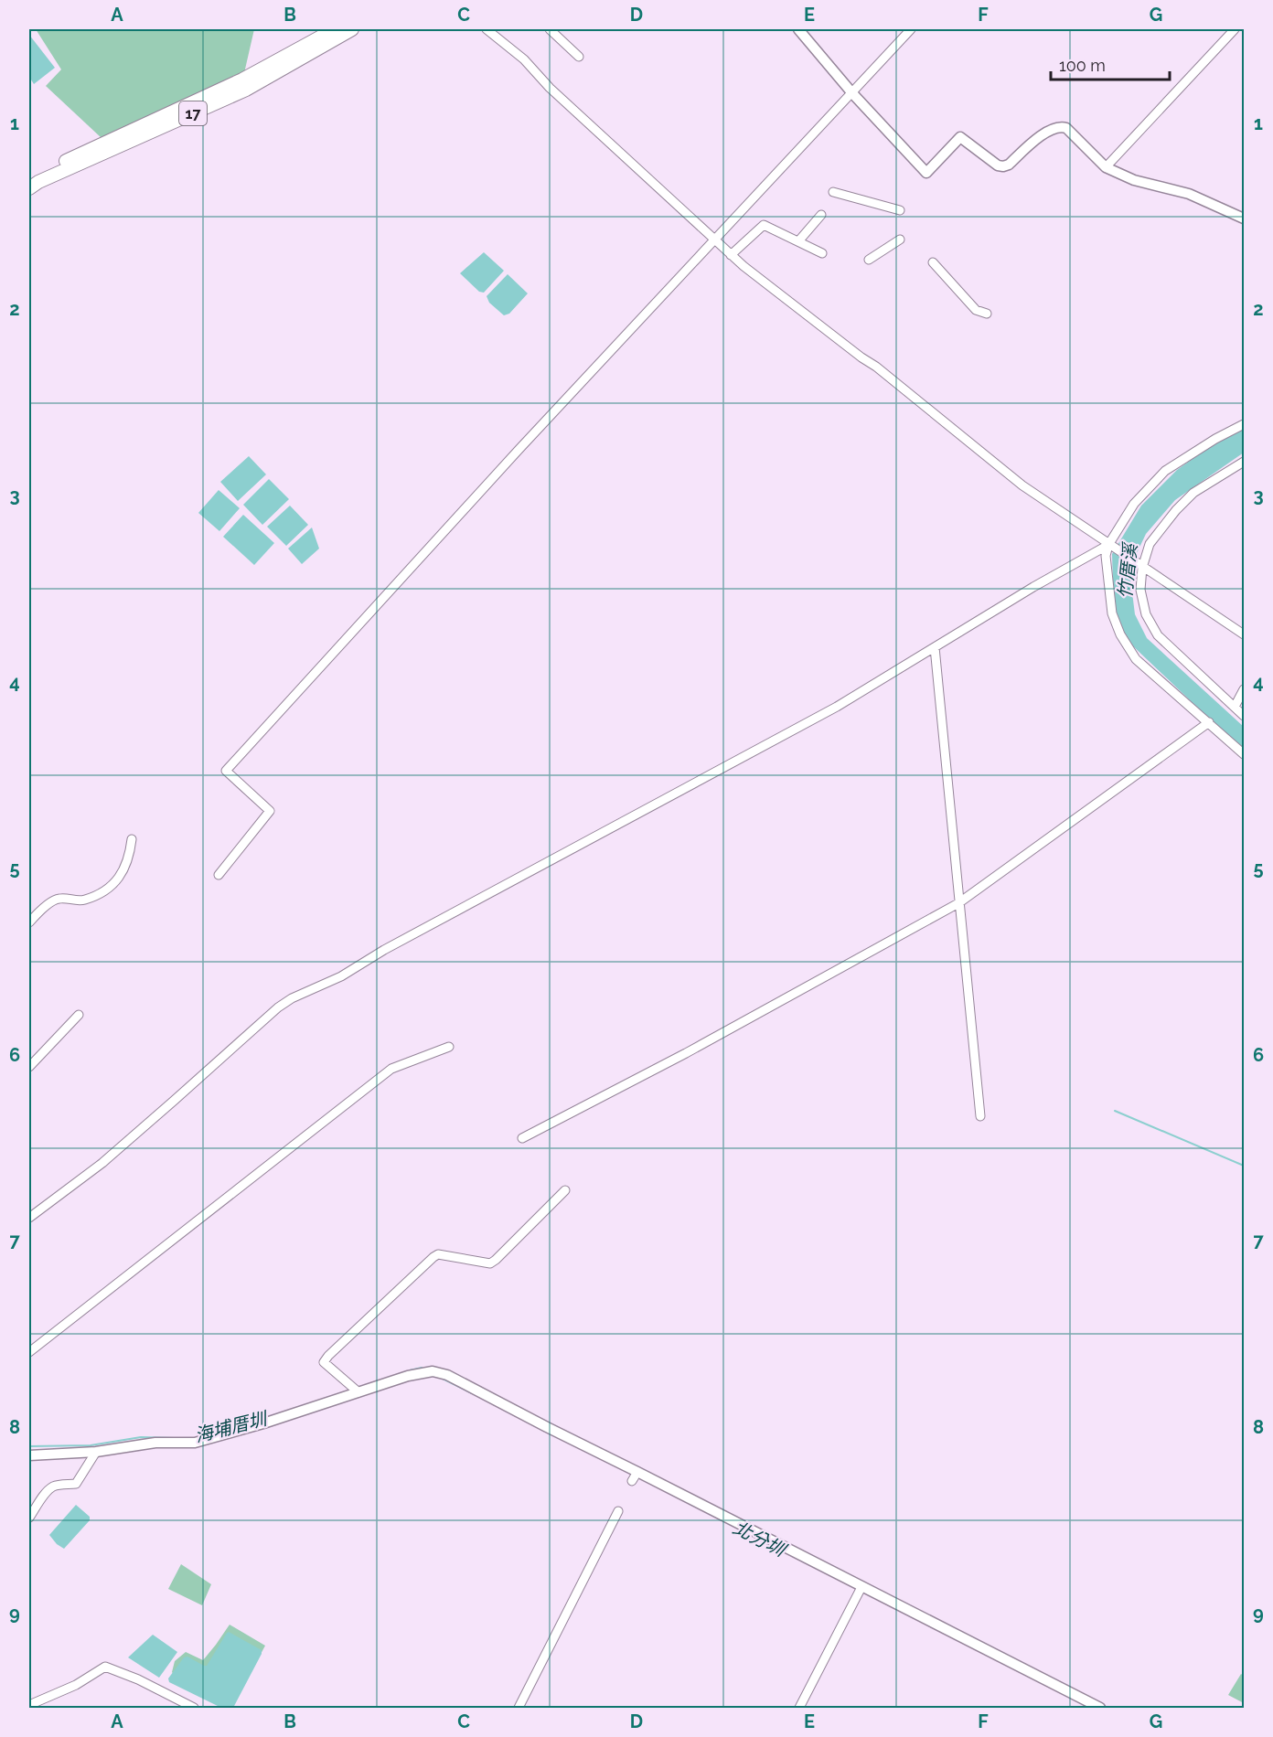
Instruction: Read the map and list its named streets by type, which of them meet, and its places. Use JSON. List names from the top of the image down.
{
  "streets": {
    "main road": ["17"]
  },
  "water": ["竹厝溪", "海埔厝圳", "北分圳"],
  "scale_bar": "100 m",
  "grid": {
    "columns": [
      "A",
      "B",
      "C",
      "D",
      "E",
      "F",
      "G"
    ],
    "rows": [
      "1",
      "2",
      "3",
      "4",
      "5",
      "6",
      "7",
      "8",
      "9"
    ]
  }
}
